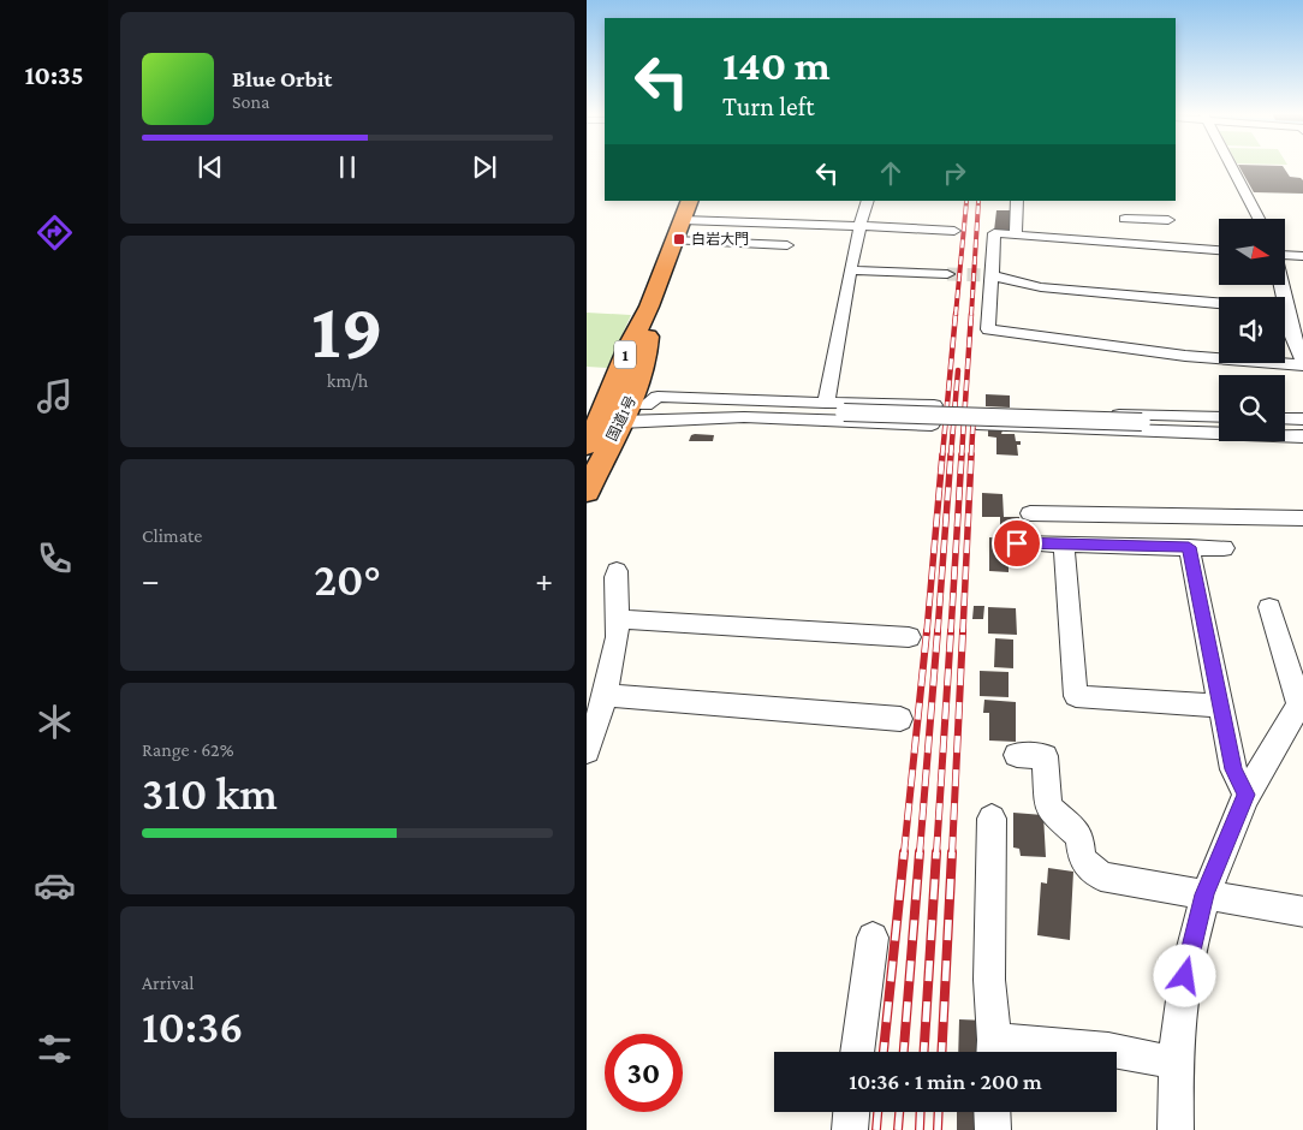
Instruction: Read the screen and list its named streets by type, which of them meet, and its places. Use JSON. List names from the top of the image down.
{
  "streets": {
    "highway": ["1", "国道1号"]
  },
  "places": {
    "transit": ["白岩大門"]
  },
  "north": "right",
  "page": {
    "tabs": "10:35",
    "turn": ["140 m", "Turn left"],
    "song": ["Blue Orbit", "Sona"],
    "tile": [
      ["19", "km/h"],
      "Climate",
      ["Range · 62%", "310 km"],
      ["Arrival", "10:36"]
    ],
    "heat": ["−", "20°", "+"],
    "limit": "30",
    "trip": "10:36 · 1 min · 200 m"
  }
}
